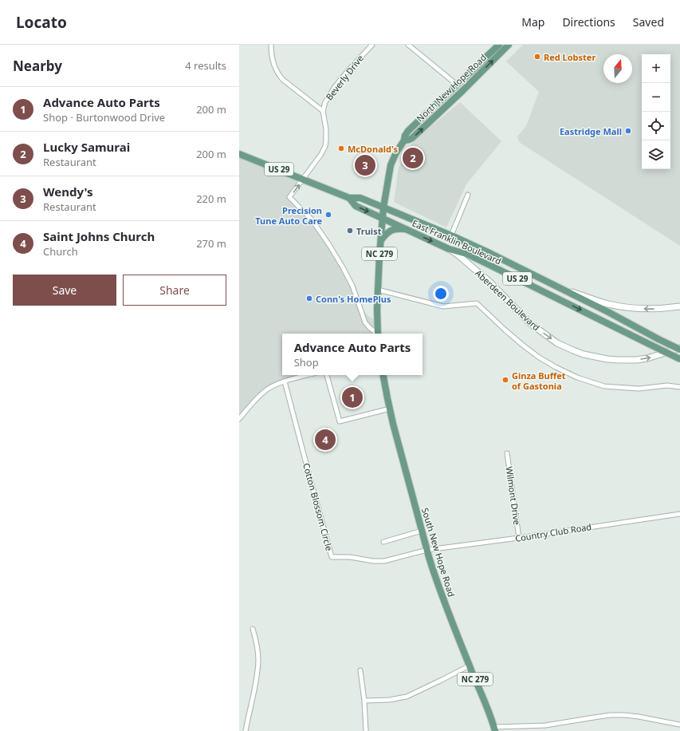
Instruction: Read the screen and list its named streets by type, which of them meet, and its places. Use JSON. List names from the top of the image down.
{
  "streets": {
    "main road": [
      "North New Hope Road",
      "US 29",
      "East Franklin Boulevard",
      "NC 279",
      "Aberdeen Boulevard",
      "South New Hope Road"
    ],
    "street": [
      "Beverly Drive",
      "Wilmont Drive",
      "Cotton Blossom Circle",
      "Country Club Road"
    ]
  },
  "crossings": [
    ["Beverly Drive", "East Franklin Boulevard"],
    ["North New Hope Road", "East Franklin Boulevard"],
    ["North New Hope Road", "NC 279"],
    ["East Franklin Boulevard", "NC 279"],
    ["East Franklin Boulevard", "Aberdeen Boulevard"],
    ["Wilmont Drive", "Country Club Road"],
    ["Cotton Blossom Circle", "Country Club Road"],
    ["Cotton Blossom Circle", "South New Hope Road"],
    ["Country Club Road", "South New Hope Road"]
  ],
  "one_way": ["Beverly Drive", "Aberdeen Boulevard"],
  "places": [
    "Red Lobster",
    "Eastridge Mall",
    "McDonald's",
    "Precision Tune Auto Care",
    "Truist",
    "Conn's HomePlus",
    "Ginza Buffet of Gastonia"
  ],
  "north": "top",
  "page": {
    "header": "Locato",
    "nav": ["Map", "Directions", "Saved"],
    "heading": ["Nearby", "4 results"],
    "map_buttons": ["+", "−"],
    "list": [
      {
        "mark": "1",
        "name": "Advance Auto Parts",
        "note": "Shop · Burtonwood Drive",
        "value": "200 m"
      },
      {
        "mark": "2",
        "name": "Lucky Samurai",
        "note": "Restaurant",
        "value": "200 m"
      },
      {
        "mark": "3",
        "name": "Wendy's",
        "note": "Restaurant",
        "value": "220 m"
      },
      {
        "mark": "4",
        "name": "Saint Johns Church",
        "note": "Church",
        "value": "270 m"
      }
    ],
    "pins": [
      "2",
      "3",
      "1",
      "4"
    ],
    "buttons": ["Save", "Share"],
    "popup": ["Advance Auto Parts", "Shop"]
  }
}
